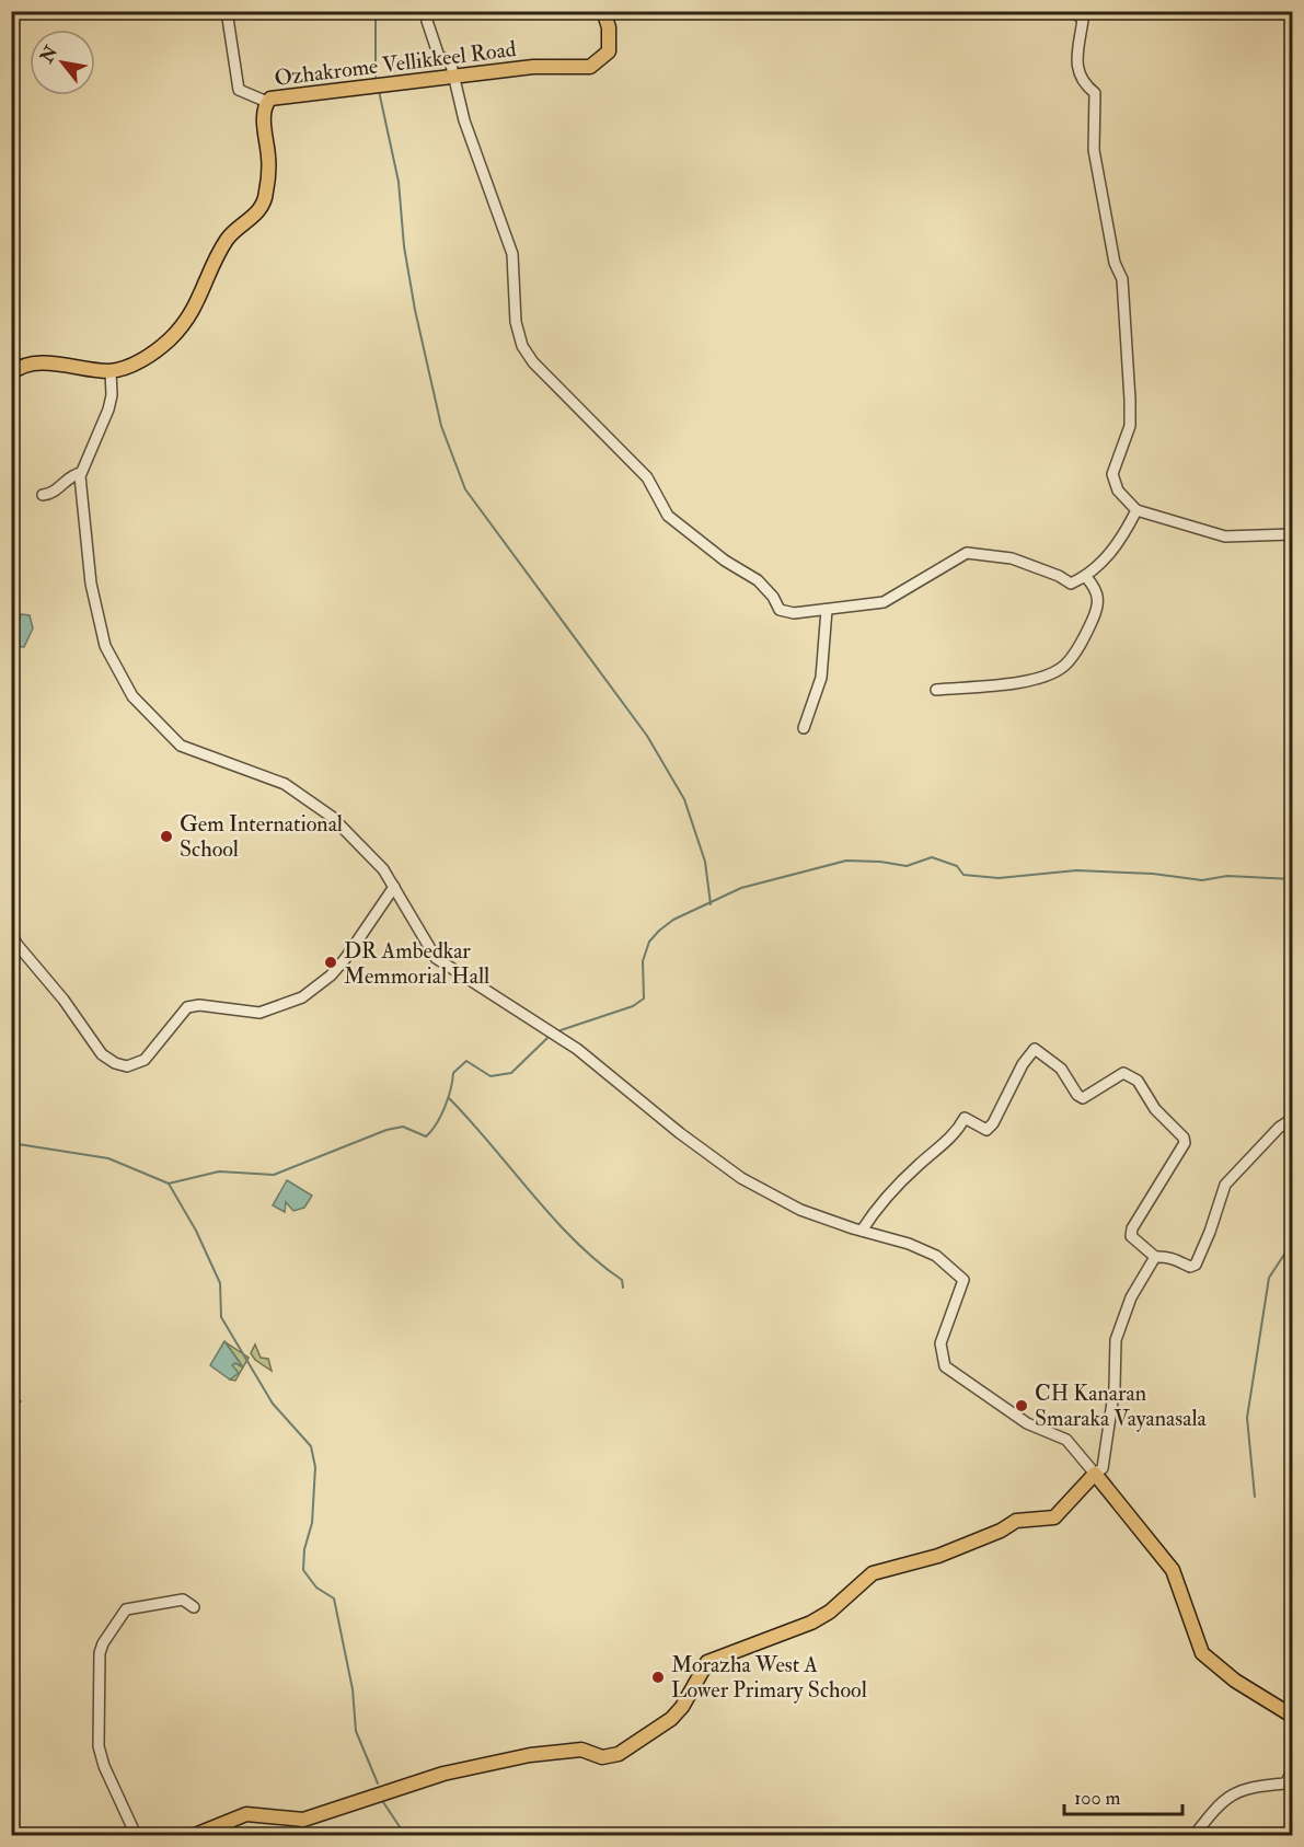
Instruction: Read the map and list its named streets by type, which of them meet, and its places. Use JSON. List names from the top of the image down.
{
  "streets": {
    "main road": ["Ozhakrome Vellikkeel Road"]
  },
  "places": [
    "Gem International School",
    "DR Ambedkar Memmorial Hall",
    "CH Kanaran Smaraka Vayanasala",
    "Morazha West A Lower Primary School"
  ],
  "scale_bar": "100 m",
  "north": "top left"
}
